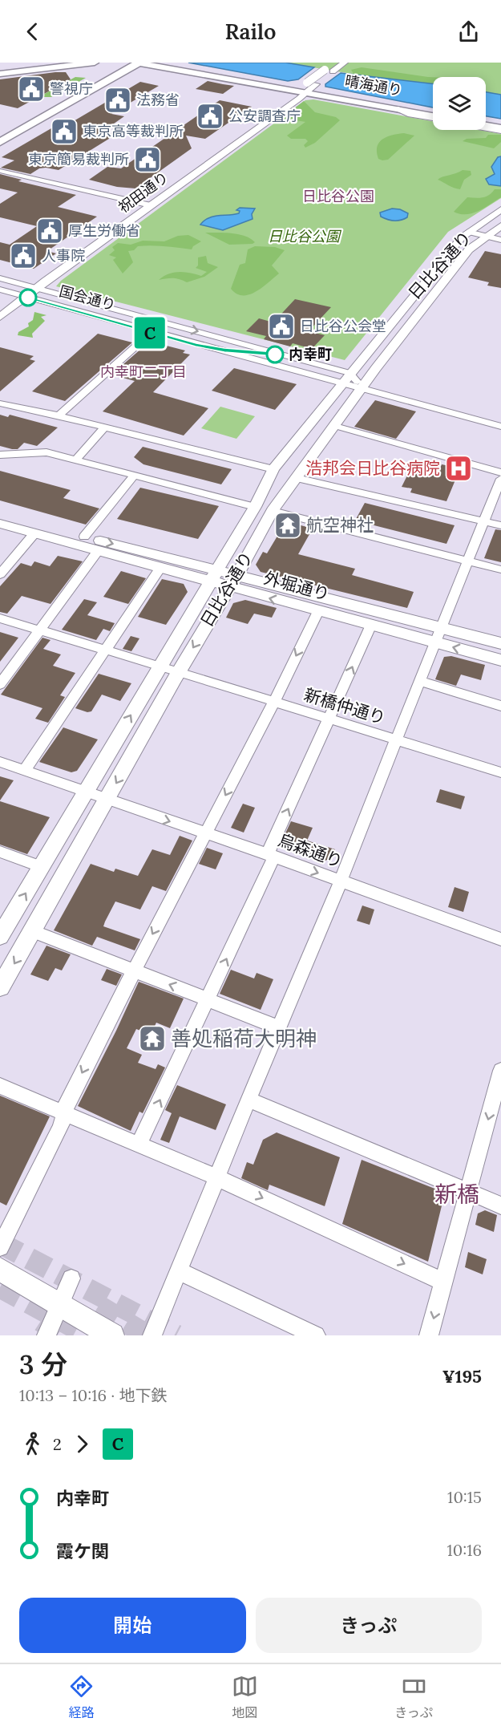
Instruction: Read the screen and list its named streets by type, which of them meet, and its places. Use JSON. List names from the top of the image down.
{
  "streets": {
    "highway": ["晴海通り"],
    "main road": ["祝田通り", "日比谷通り", "外堀通り"],
    "street": ["国会通り", "新橋仲通り", "烏森通り"]
  },
  "crossings": [
    ["晴海通り", "祝田通り"],
    ["祝田通り", "国会通り"],
    ["日比谷通り", "国会通り"],
    ["日比谷通り", "外堀通り"],
    ["日比谷通り", "新橋仲通り"],
    ["日比谷通り", "烏森通り"]
  ],
  "districts": ["日比谷公園", "内幸町二丁目", "新橋"],
  "parks": ["日比谷公園"],
  "places": {
    "public building": [
      "警視庁",
      "法務省",
      "公安調査庁",
      "東京高等裁判所",
      "東京簡易裁判所",
      "厚生労働省",
      "人事院",
      "日比谷公会堂"
    ],
    "other": ["内幸町"],
    "hospital": ["浩邦会日比谷病院"],
    "temple": ["航空神社", "善処稲荷大明神"]
  },
  "lines": ["metro line C"],
  "page": {
    "header": "Railo",
    "on_map": "C",
    "heading": ["3 分", "10:13 – 10:16 · 地下鉄", "¥195"],
    "legs": ["2", "C"],
    "list": [
      {
        "name": "内幸町",
        "value": "10:15"
      },
      {
        "name": "霞ケ関",
        "value": "10:16"
      }
    ],
    "buttons": ["開始", "きっぷ"],
    "tabs": ["経路", "地図", "きっぷ"]
  }
}
